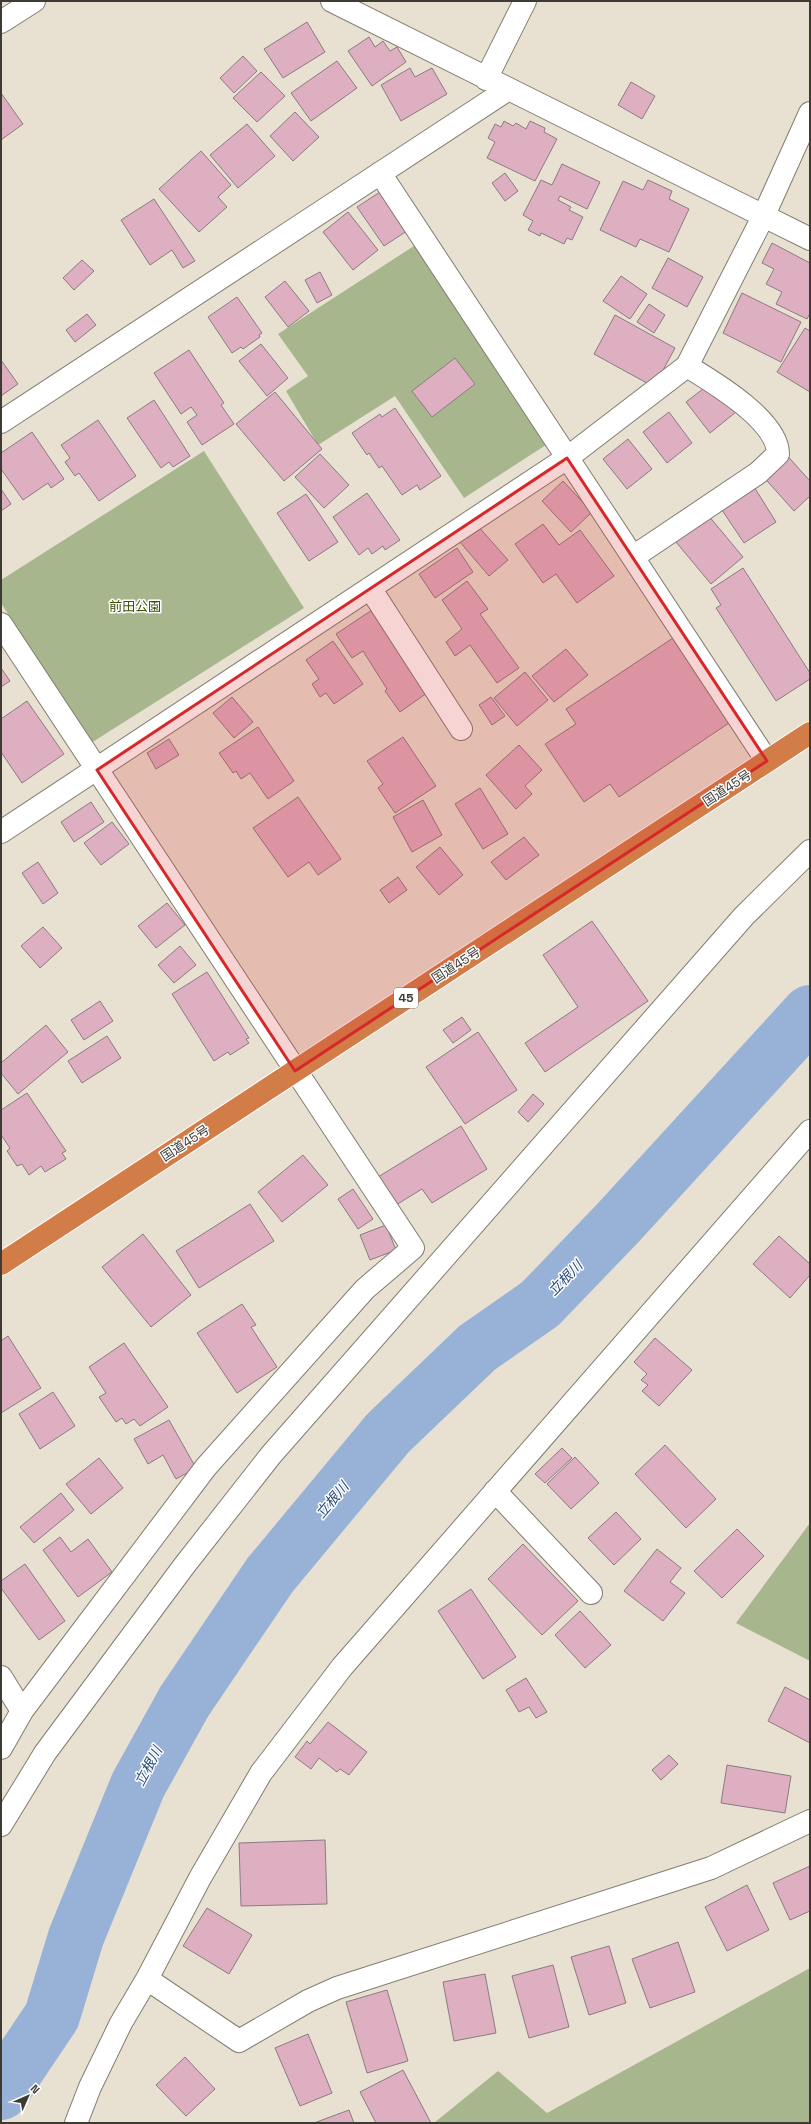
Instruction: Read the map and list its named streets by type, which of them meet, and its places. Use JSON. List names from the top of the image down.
{
  "streets": {
    "highway": ["国道45号", "45"]
  },
  "water": ["立根川"],
  "parks": ["前田公園"],
  "north": "top right"
}
